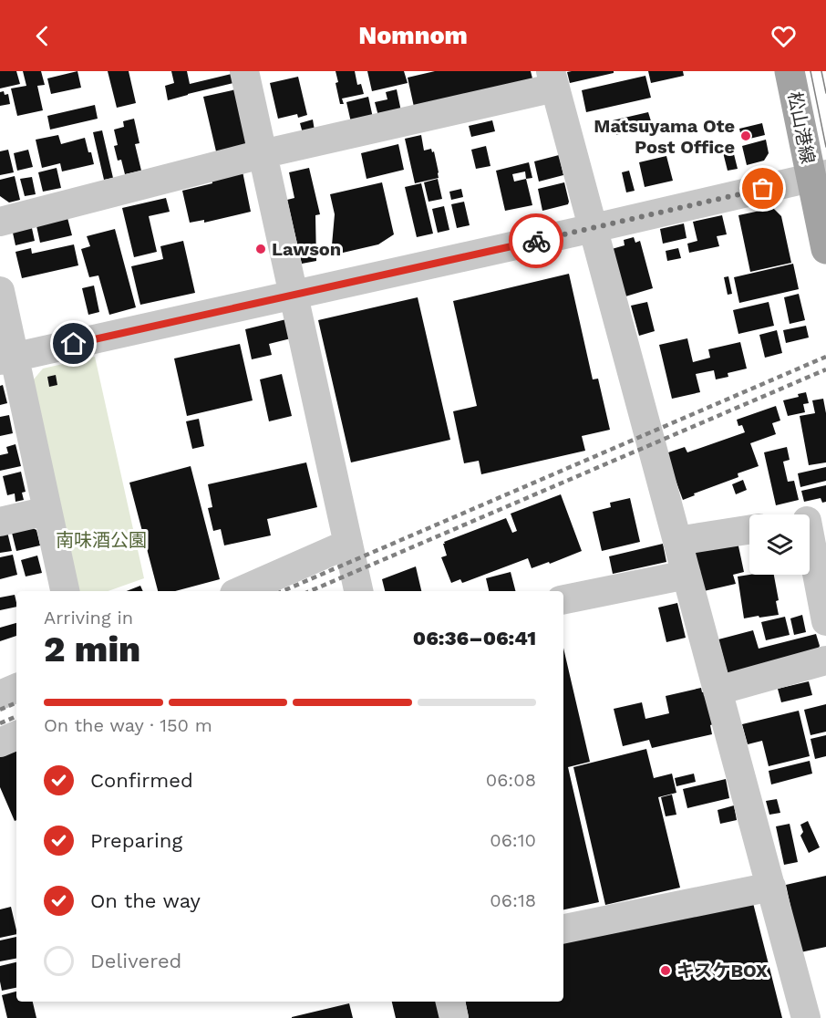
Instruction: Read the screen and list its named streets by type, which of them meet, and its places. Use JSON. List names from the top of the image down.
{
  "streets": {
    "main road": ["松山港線"]
  },
  "parks": ["南味酒公園"],
  "places": ["Matsuyama Ote Post Office", "Lawson", "キスケBOX"],
  "page": {
    "header": "Nomnom",
    "heading": ["2 min", "Arriving in", "06:36–06:41"],
    "bar": "On the way · 150 m",
    "list": [
      ["Confirmed", "06:08"],
      ["Preparing", "06:10"],
      ["On the way", "06:18"],
      "Delivered"
    ]
  }
}
